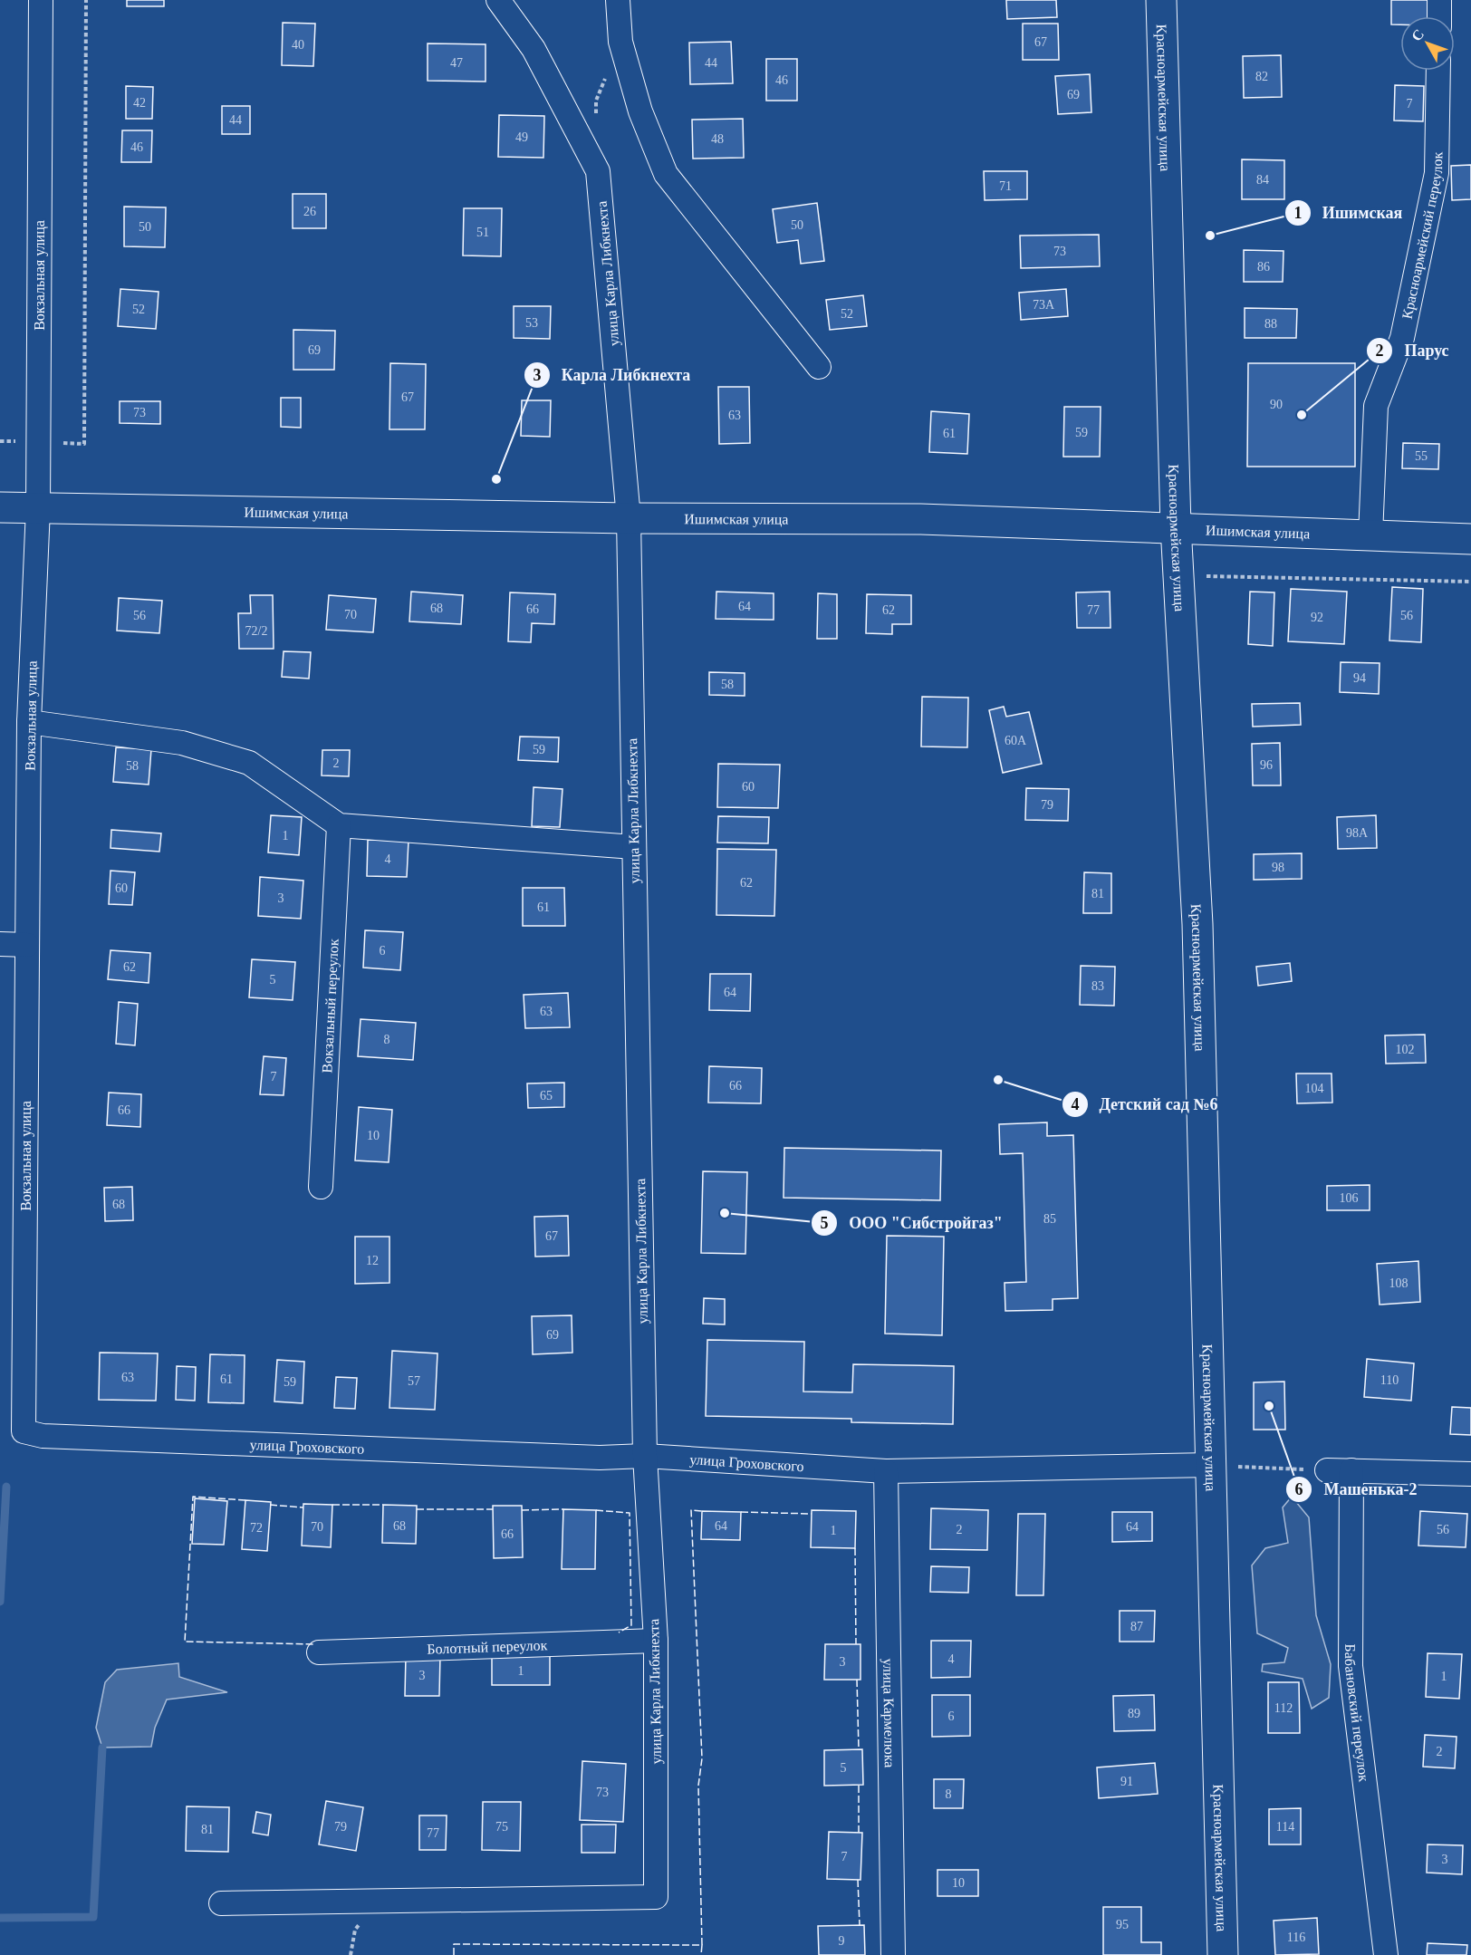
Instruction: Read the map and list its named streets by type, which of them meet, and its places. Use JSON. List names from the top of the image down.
{
  "streets": {
    "main road": ["Красноармейская улица", "Ишимская улица"],
    "street": [
      "Красноармейский переулок",
      "улица Карла Либкнехта",
      "Вокзальная улица",
      "Вокзальный переулок",
      "улица Гроховского",
      "Болотный переулок",
      "улица Кармелюка",
      "Бабановский переулок"
    ]
  },
  "crossings": [
    ["Красноармейская улица", "Ишимская улица"],
    ["Красноармейская улица", "улица Гроховского"],
    ["Красноармейский переулок", "Ишимская улица"],
    ["улица Карла Либкнехта", "Ишимская улица"],
    ["улица Карла Либкнехта", "улица Гроховского"],
    ["улица Карла Либкнехта", "Болотный переулок"],
    ["Вокзальная улица", "Ишимская улица"],
    ["Вокзальная улица", "улица Гроховского"],
    ["улица Гроховского", "улица Кармелюка"]
  ],
  "places": [
    "Ишимская",
    "Парус",
    "Карла Либкнехта",
    "Детский сад №6",
    "ООО \"Сибстройгаз\"",
    "Машенька-2"
  ],
  "house_numbers": [
    "67",
    "40",
    "47",
    "44",
    "82",
    "46",
    "69",
    "42",
    "7",
    "44",
    "49",
    "48",
    "46",
    "84",
    "71",
    "26",
    "50",
    "50",
    "51",
    "73",
    "86",
    "73А",
    "52",
    "52",
    "53",
    "88",
    "69",
    "67",
    "90",
    "73",
    "63",
    "59",
    "61",
    "55",
    "64",
    "68",
    "66",
    "62",
    "77",
    "70",
    "56",
    "56",
    "92",
    "72/2",
    "94",
    "58",
    "60А",
    "59",
    "2",
    "96",
    "58",
    "60",
    "79",
    "98А",
    "1",
    "4",
    "98",
    "62",
    "60",
    "81",
    "3",
    "61",
    "6",
    "62",
    "5",
    "83",
    "64",
    "63",
    "8",
    "102",
    "7",
    "66",
    "104",
    "65",
    "66",
    "10",
    "106",
    "68",
    "85",
    "67",
    "12",
    "108",
    "69",
    "63",
    "61",
    "110",
    "57",
    "59",
    "68",
    "64",
    "70",
    "64",
    "72",
    "2",
    "56",
    "1",
    "66",
    "87",
    "4",
    "3",
    "1",
    "3",
    "1",
    "112",
    "89",
    "6",
    "2",
    "5",
    "91",
    "73",
    "8",
    "79",
    "75",
    "114",
    "81",
    "77",
    "7",
    "3",
    "10",
    "95",
    "116",
    "9"
  ],
  "north": "top left"
}
